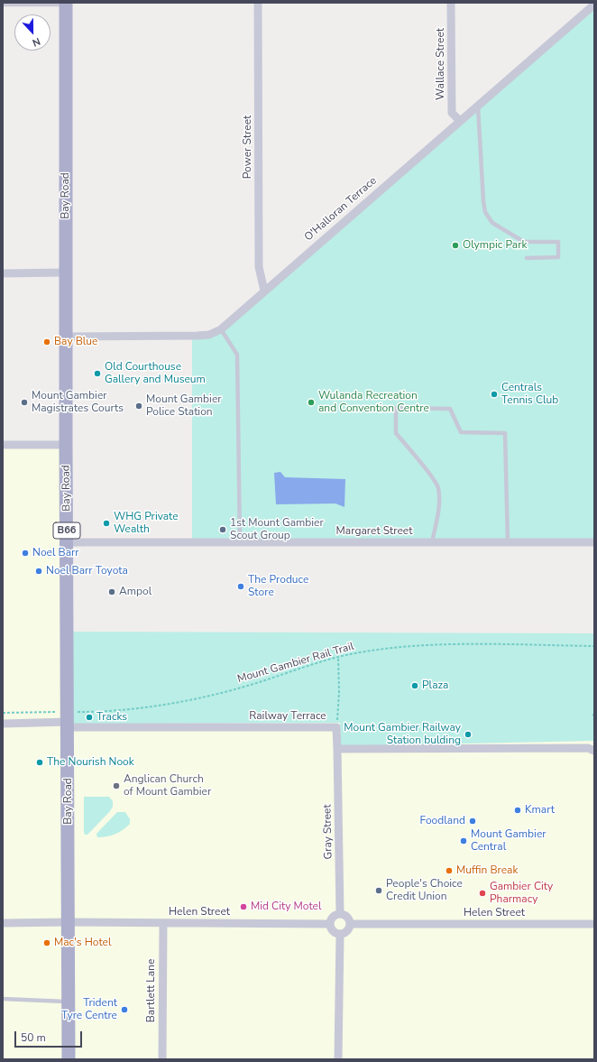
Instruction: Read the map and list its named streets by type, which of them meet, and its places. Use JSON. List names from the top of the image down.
{
  "streets": {
    "main road": ["Bay Road", "B66"],
    "street": [
      "Wallace Street",
      "Power Street",
      "O'Halloran Terrace",
      "Margaret Street",
      "Railway Terrace",
      "Gray Street",
      "Helen Street",
      "Bartlett Lane"
    ],
    "path": ["Mount Gambier Rail Trail"]
  },
  "crossings": [
    ["Wallace Street", "O'Halloran Terrace"],
    ["Power Street", "O'Halloran Terrace"],
    ["Bay Road", "O'Halloran Terrace"],
    ["Bay Road", "Margaret Street"],
    ["Bay Road", "Mount Gambier Rail Trail"],
    ["Bay Road", "Railway Terrace"],
    ["Bay Road", "Helen Street"],
    ["Mount Gambier Rail Trail", "Railway Terrace"],
    ["Railway Terrace", "Gray Street"],
    ["Gray Street", "Helen Street"],
    ["Helen Street", "Bartlett Lane"]
  ],
  "places": [
    "Olympic Park",
    "Bay Blue",
    "Old Courthouse Gallery and Museum",
    "Centrals Tennis Club",
    "Mount Gambier Magistrates Courts",
    "Wulanda Recreation and Convention Centre",
    "Mount Gambier Police Station",
    "WHG Private Wealth",
    "1st Mount Gambier Scout Group",
    "Noel Barr",
    "Noel Barr Toyota",
    "The Produce Store",
    "Ampol",
    "Plaza",
    "Tracks",
    "Mount Gambier Railway Station bulding",
    "The Nourish Nook",
    "Anglican Church of Mount Gambier",
    "Kmart",
    "Foodland",
    "Mount Gambier Central",
    "Muffin Break",
    "People's Choice Credit Union",
    "Gambier City Pharmacy",
    "Mid City Motel",
    "Mac's Hotel",
    "Trident Tyre Centre"
  ],
  "scale_bar": "50 m",
  "north": "bottom"
}
